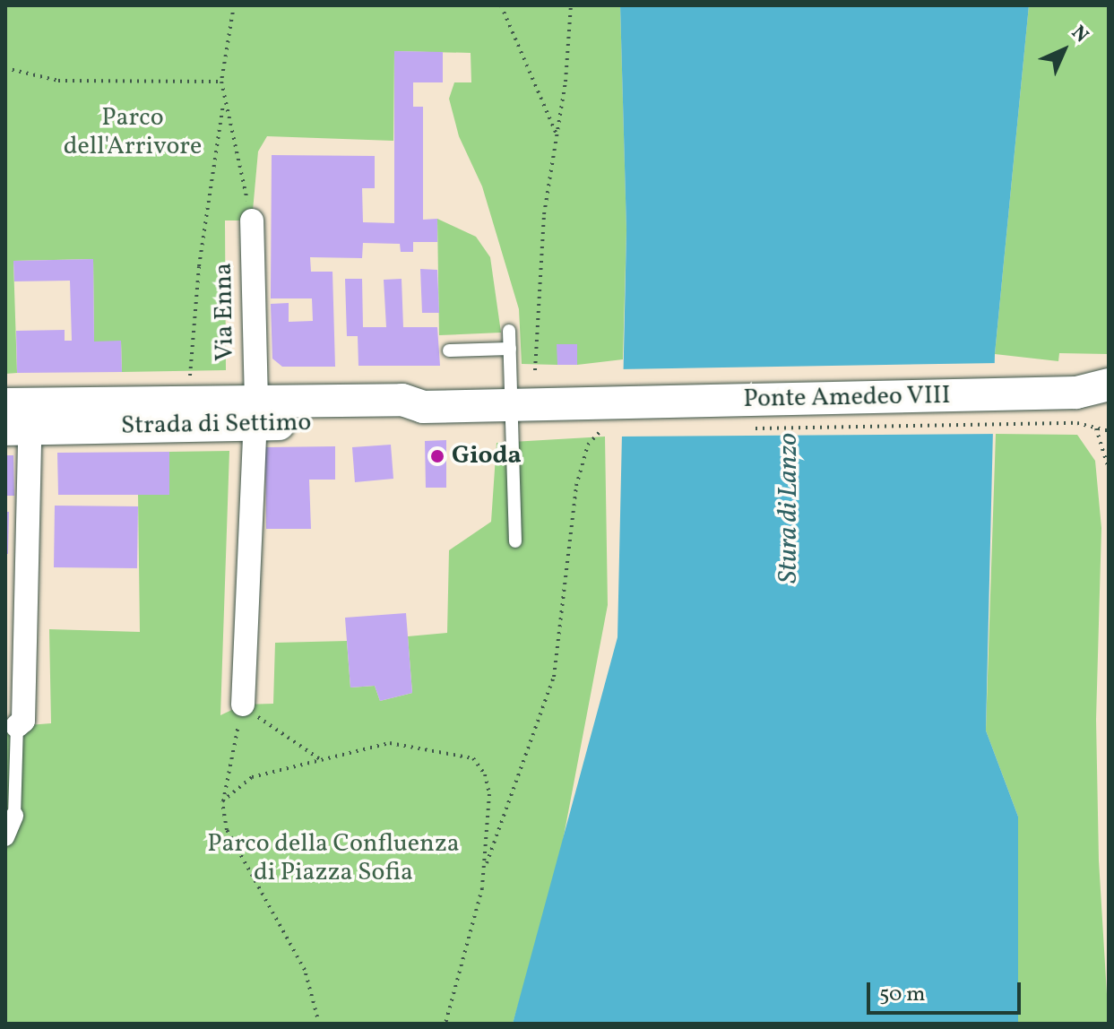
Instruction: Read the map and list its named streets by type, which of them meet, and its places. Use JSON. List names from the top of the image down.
{
  "streets": {
    "main road": ["Ponte Amedeo VIII", "Strada di Settimo"],
    "street": ["Via Enna"]
  },
  "crossings": [
    ["Via Enna", "Strada di Settimo"],
    ["Ponte Amedeo VIII", "Strada di Settimo"]
  ],
  "water": ["Stura di Lanzo"],
  "parks": ["Parco dell'Arrivore", "Parco della Confluenza di Piazza Sofia"],
  "places": ["Gioda"],
  "scale_bar": "50 m",
  "north": "top right"
}
